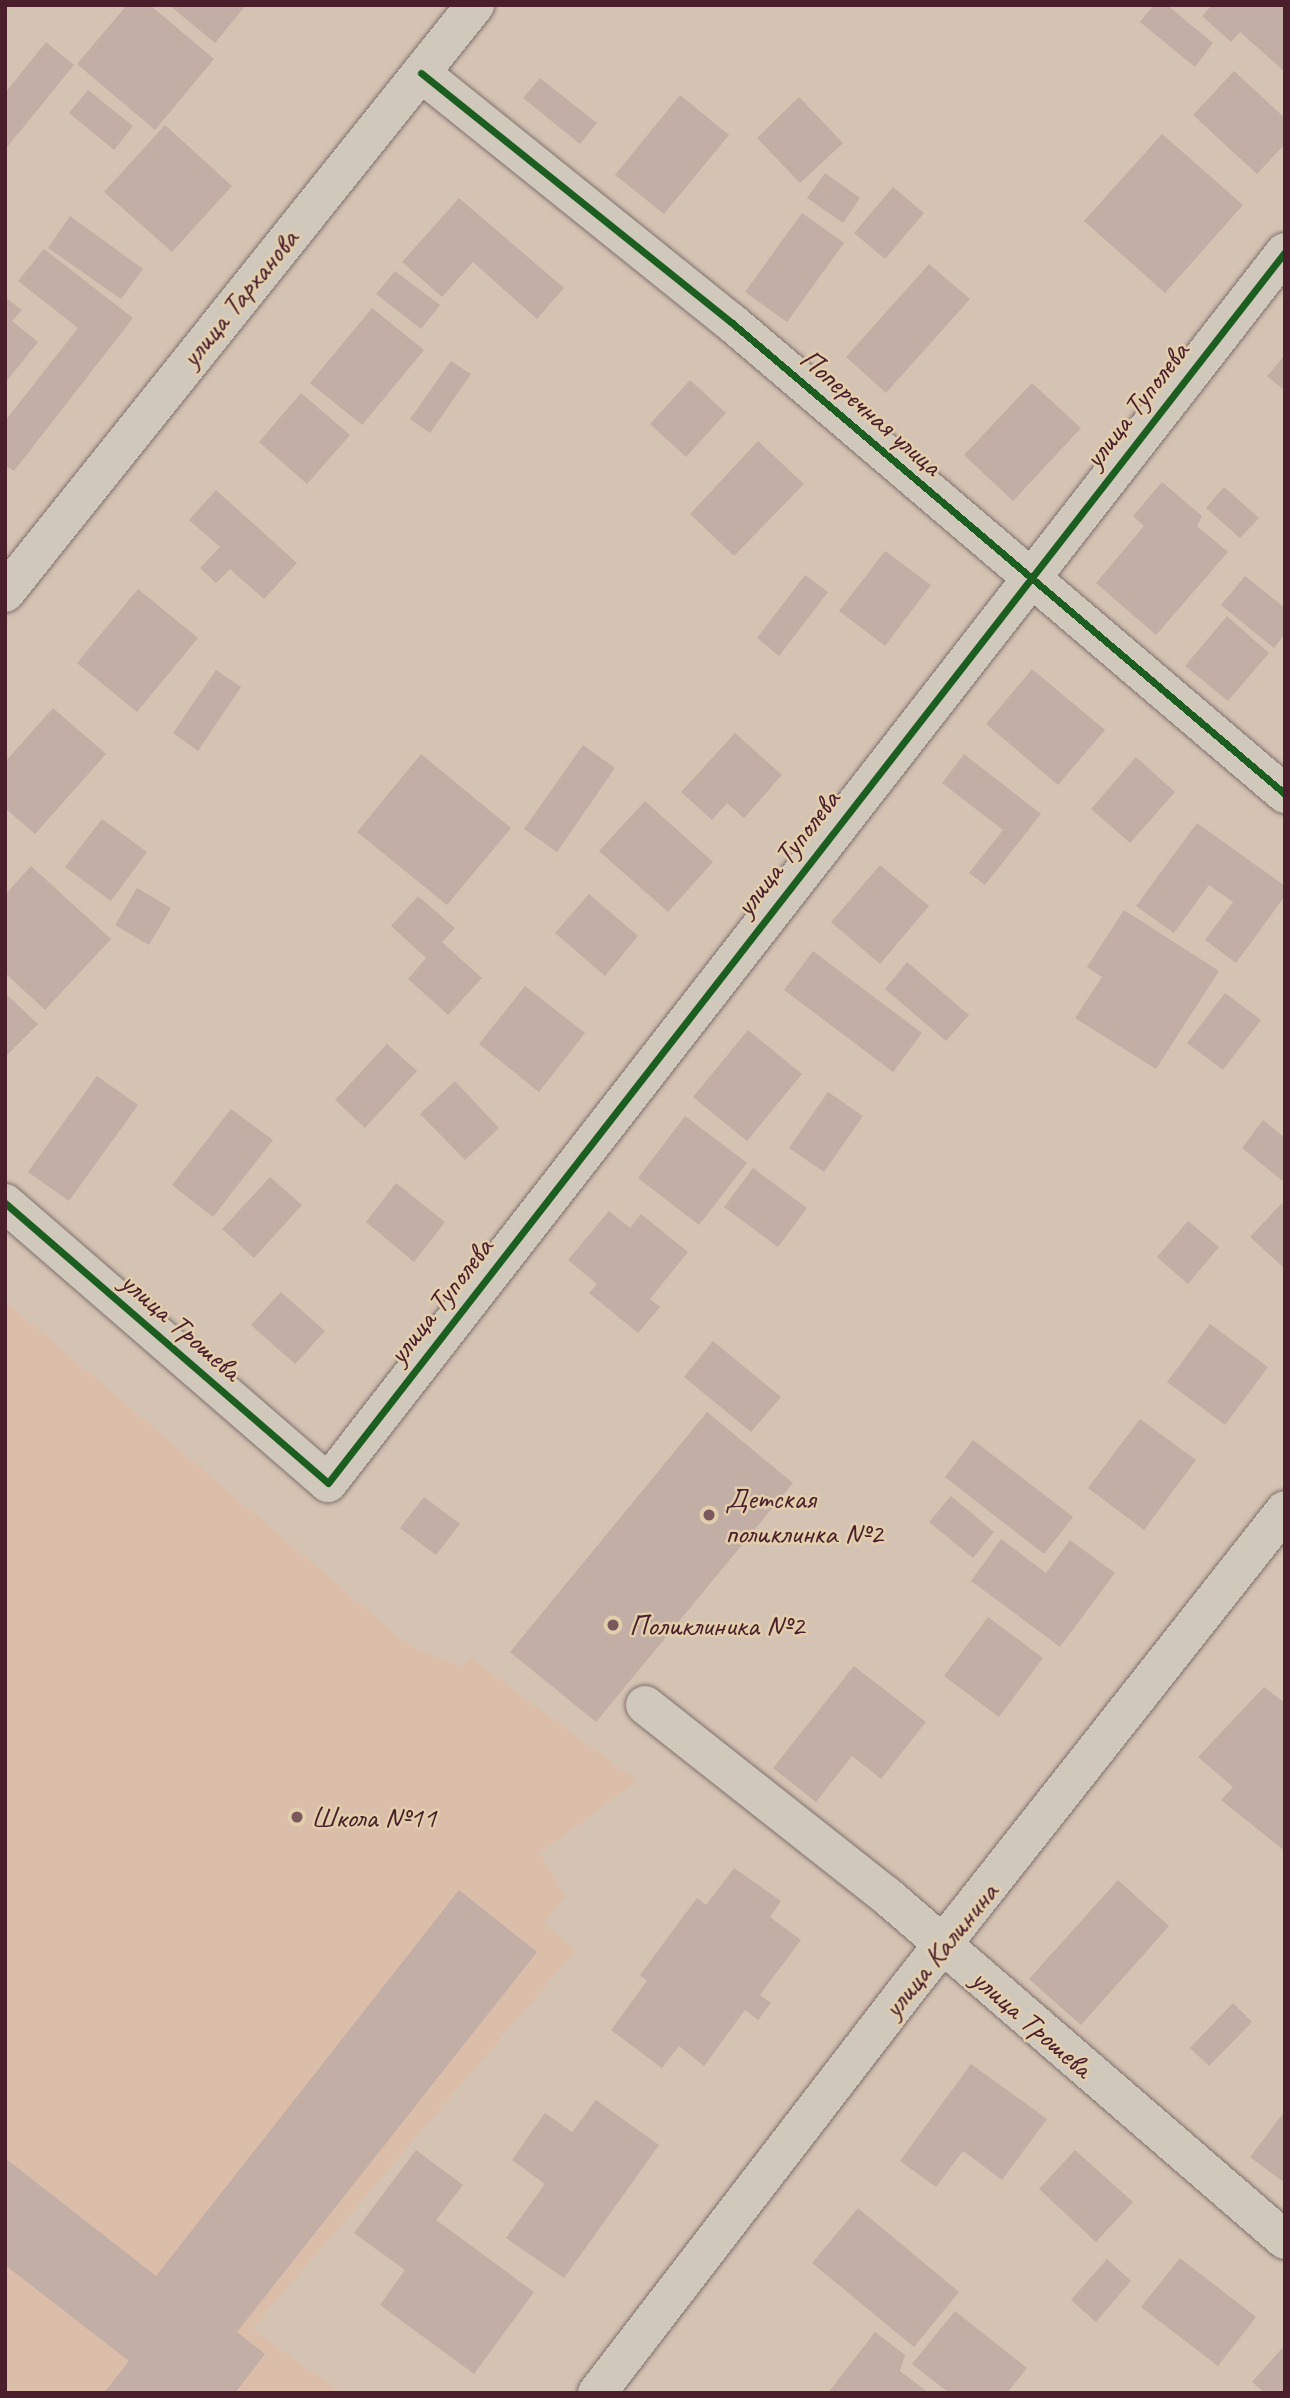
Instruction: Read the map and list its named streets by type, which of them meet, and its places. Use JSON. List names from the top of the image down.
{
  "streets": {
    "street": [
      "улица Тарханова",
      "улица Туполева",
      "Поперечная улица",
      "улица Трошева",
      "улица Калинина"
    ]
  },
  "crossings": [
    ["улица Тарханова", "Поперечная улица"],
    ["улица Туполева", "Поперечная улица"],
    ["улица Туполева", "улица Трошева"],
    ["улица Трошева", "улица Калинина"]
  ],
  "places": ["Детская поликлинка №2", "Поликлиника №2", "Школа №11"]
}
